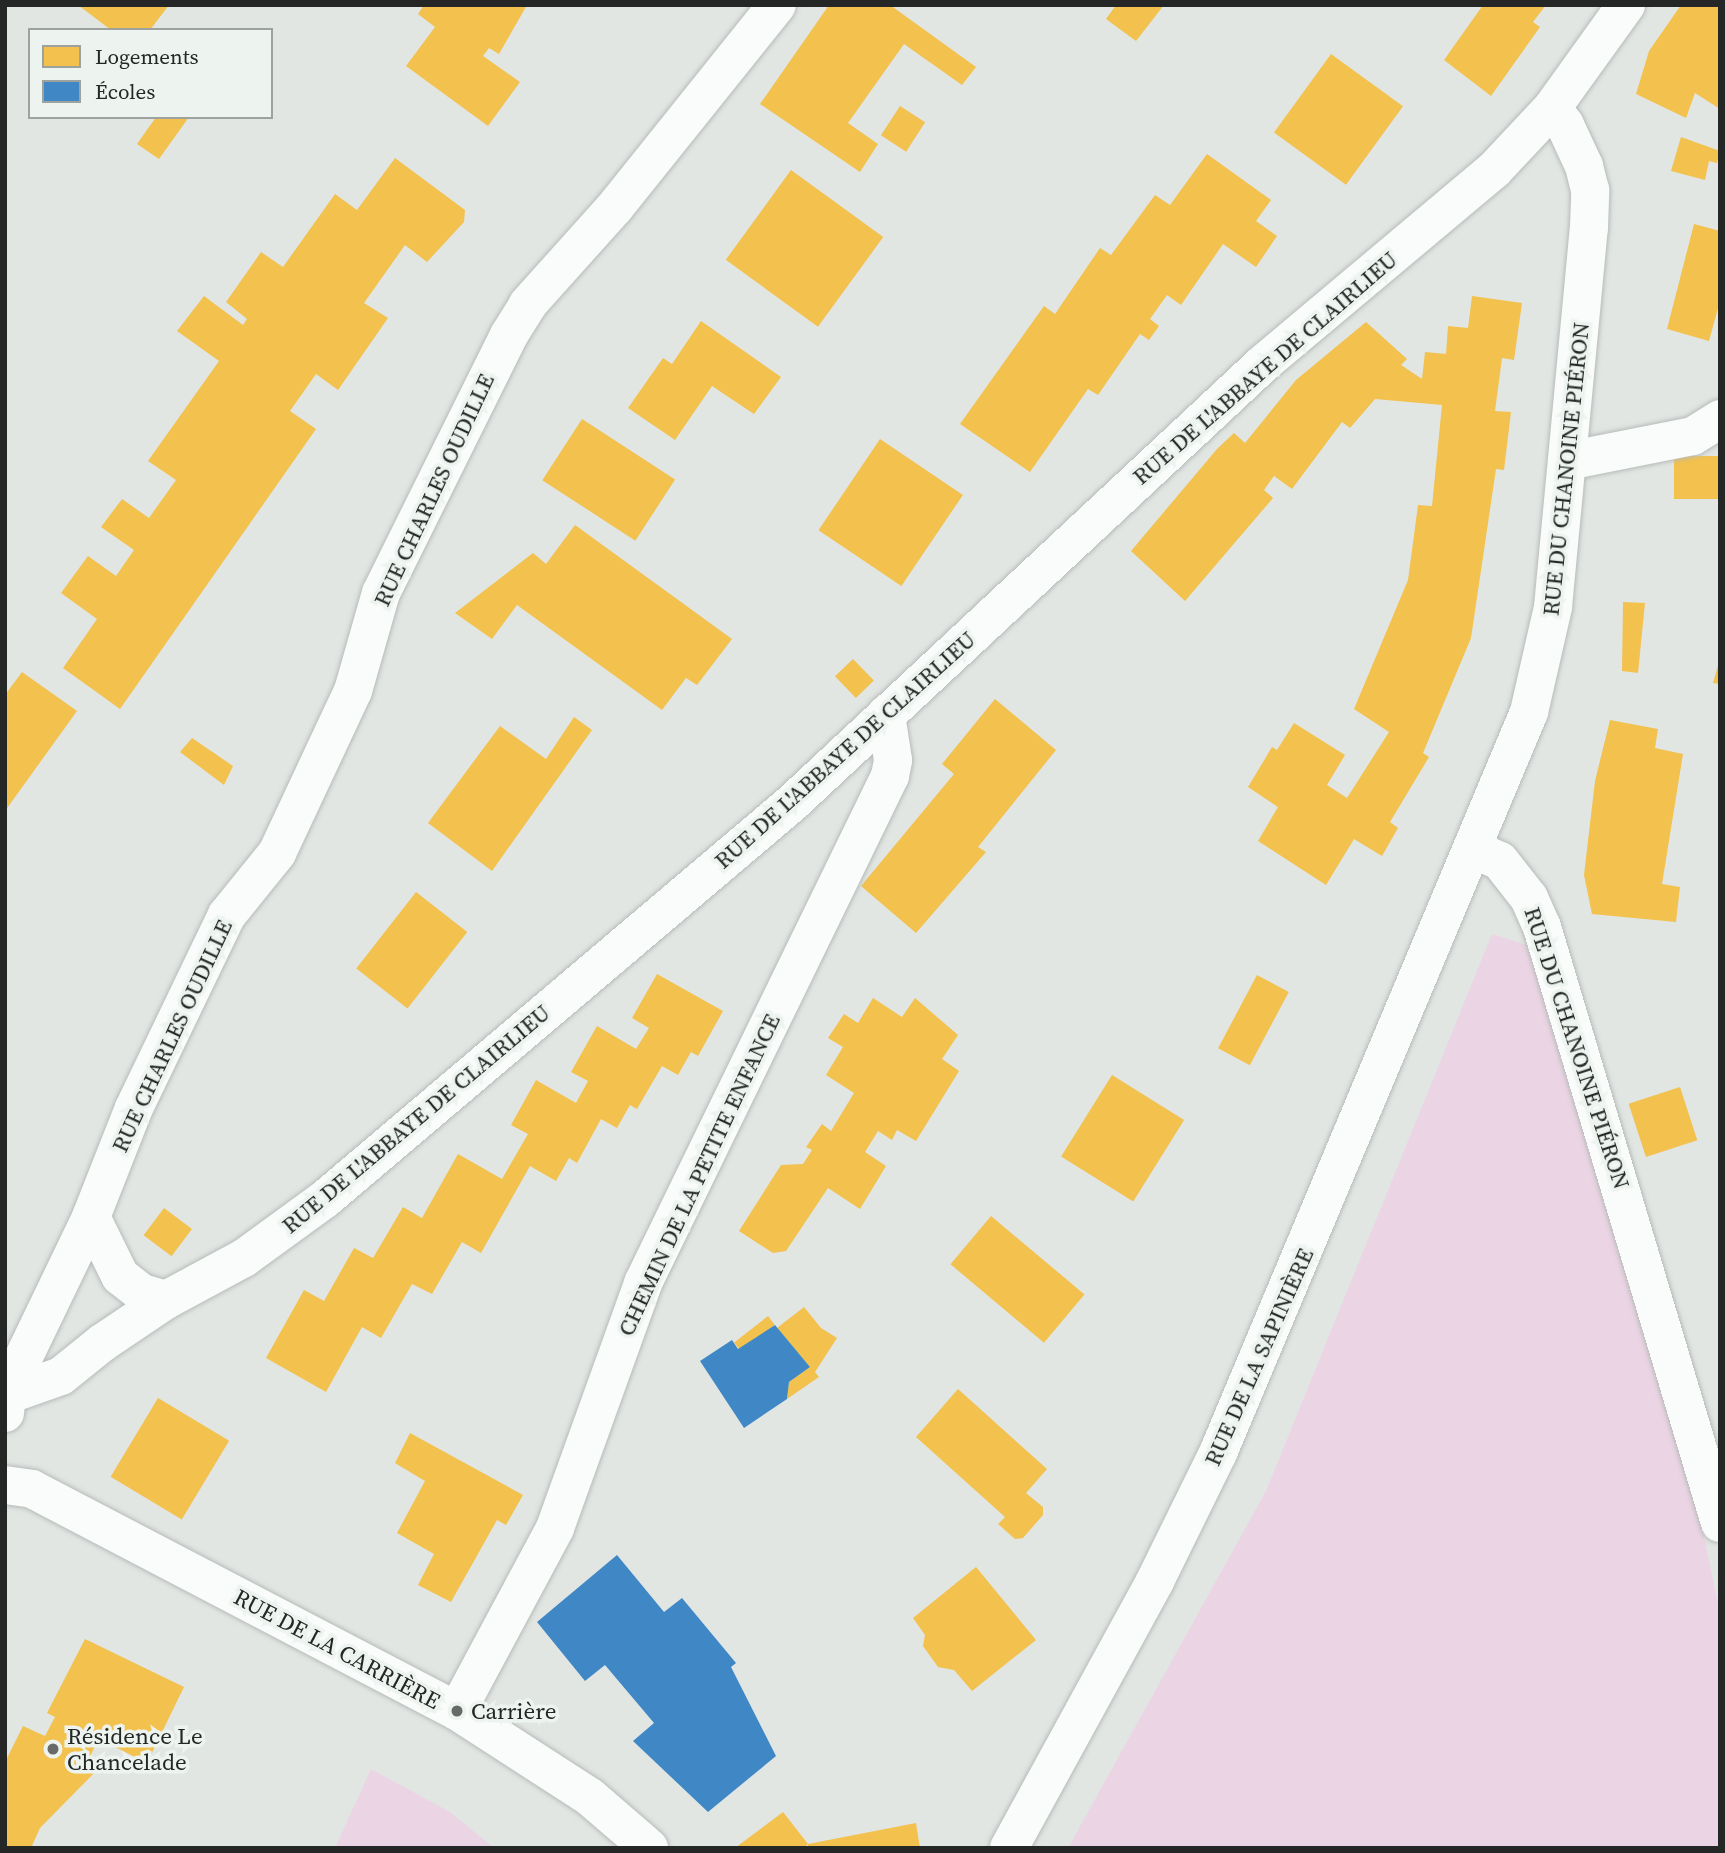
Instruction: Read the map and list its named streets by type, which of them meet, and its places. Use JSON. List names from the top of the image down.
{
  "streets": {
    "street": [
      "RUE DE L'ABBAYE DE CLAIRLIEU",
      "RUE DU CHANOINE PIÉRON",
      "RUE CHARLES OUDILLE",
      "CHEMIN DE LA PETITE ENFANCE",
      "RUE DE LA SAPINIÈRE",
      "RUE DE LA CARRIÈRE"
    ]
  },
  "crossings": [
    ["RUE DE L'ABBAYE DE CLAIRLIEU", "RUE DU CHANOINE PIÉRON"],
    ["RUE DE L'ABBAYE DE CLAIRLIEU", "RUE CHARLES OUDILLE"],
    ["RUE DE L'ABBAYE DE CLAIRLIEU", "CHEMIN DE LA PETITE ENFANCE"],
    ["RUE DU CHANOINE PIÉRON", "RUE DE LA SAPINIÈRE"],
    ["CHEMIN DE LA PETITE ENFANCE", "RUE DE LA CARRIÈRE"]
  ],
  "places": ["Carrière", "Résidence Le Chancelade"],
  "legend": ["Logements", "Écoles"]
}
